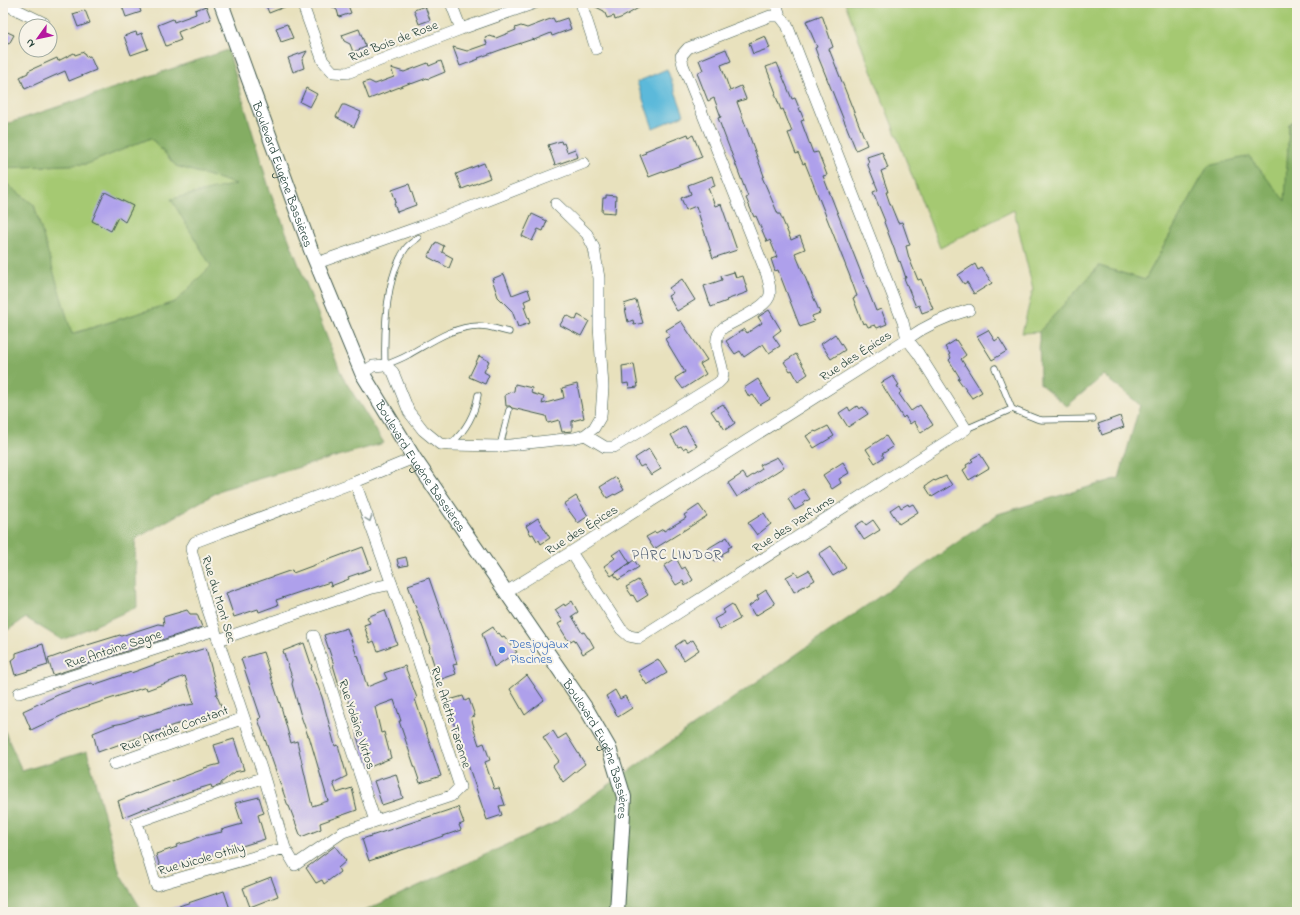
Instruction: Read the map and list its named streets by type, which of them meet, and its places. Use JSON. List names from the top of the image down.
{
  "streets": {
    "street": [
      "Rue Bois de Rose",
      "Boulevard Eugène Bassières",
      "Rue des Épices",
      "Rue des Parfums",
      "Rue du Mont Sec",
      "Rue Antoine Sagne",
      "Rue Arlette Taranne",
      "Rue Yolaine Virtos",
      "Rue Armide Constant",
      "Rue Nicole Othily"
    ]
  },
  "crossings": [
    ["Boulevard Eugène Bassières", "Rue des Épices"],
    ["Boulevard Eugène Bassières", "Rue du Mont Sec"],
    ["Rue des Épices", "Rue des Parfums"],
    ["Rue du Mont Sec", "Rue Antoine Sagne"],
    ["Rue du Mont Sec", "Rue Arlette Taranne"],
    ["Rue du Mont Sec", "Rue Armide Constant"],
    ["Rue du Mont Sec", "Rue Nicole Othily"],
    ["Rue Antoine Sagne", "Rue Arlette Taranne"],
    ["Rue Arlette Taranne", "Rue Yolaine Virtos"]
  ],
  "districts": ["PARC LINDOR"],
  "places": ["Desjoyaux Piscines"],
  "north": "bottom left"
}
